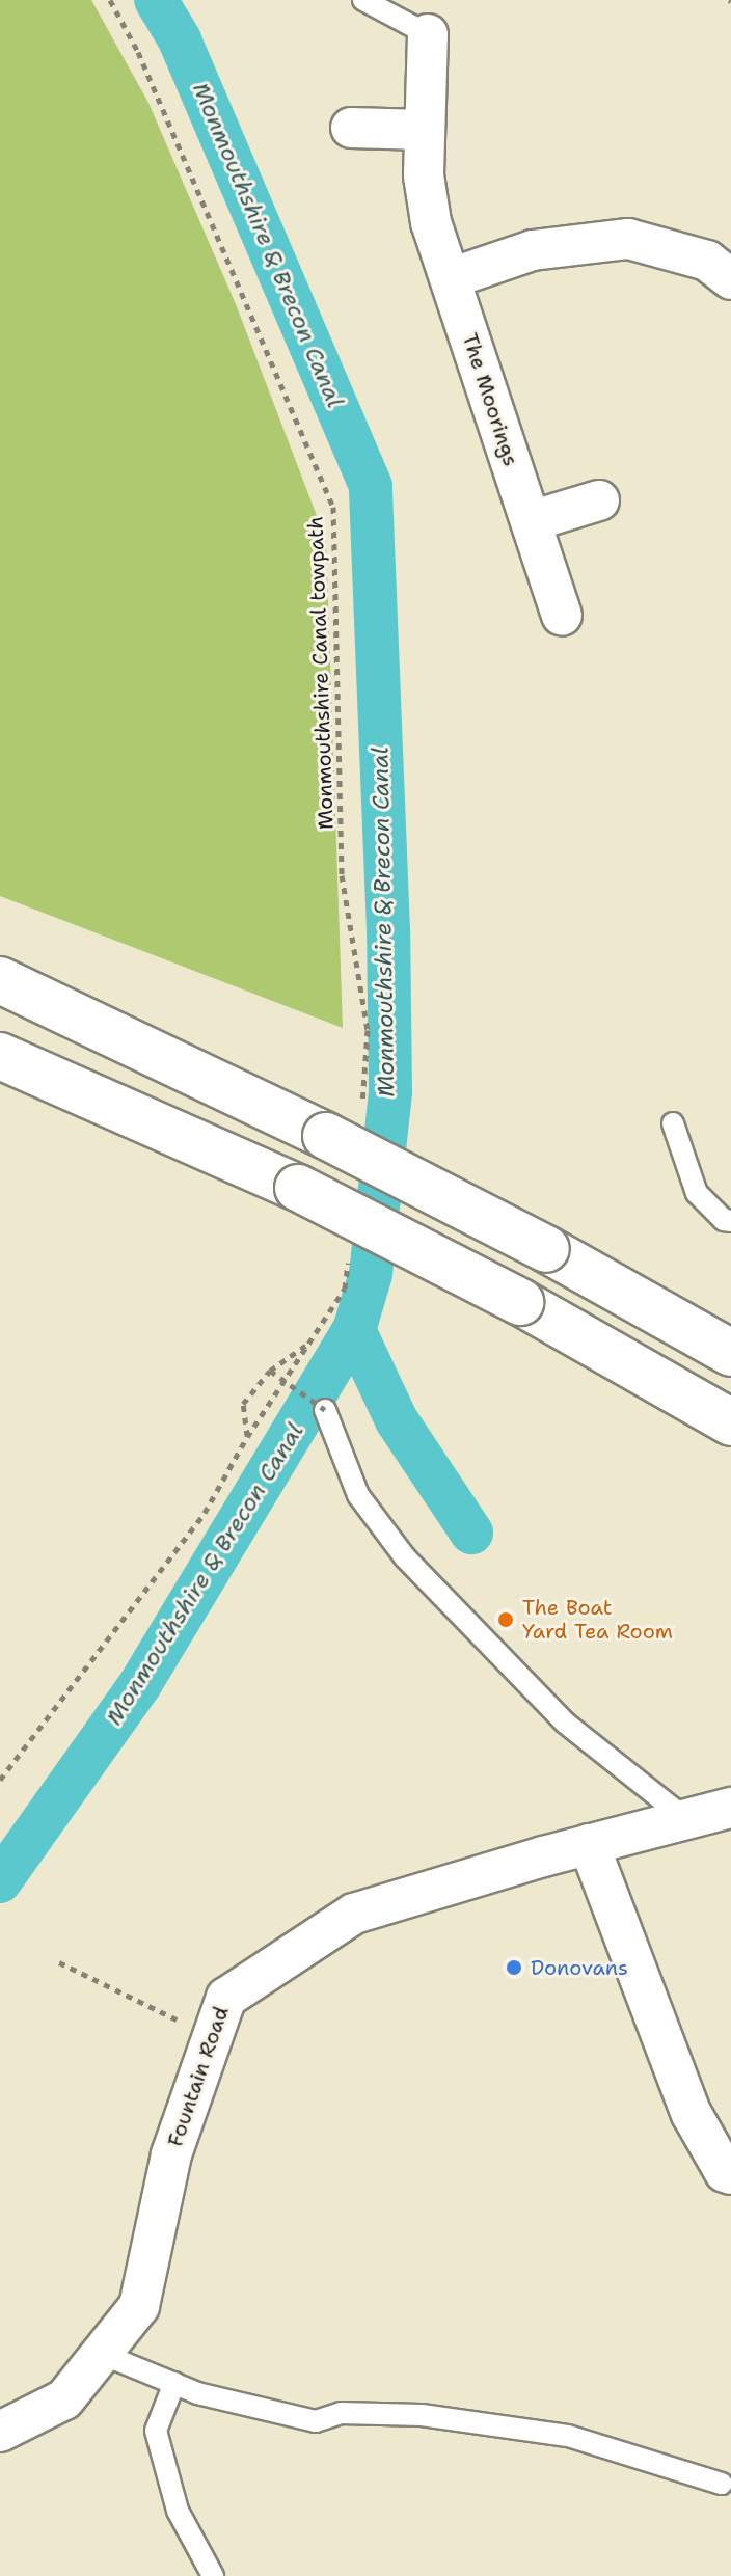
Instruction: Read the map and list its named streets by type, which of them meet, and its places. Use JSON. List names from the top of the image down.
{
  "streets": {
    "street": ["The Moorings", "Fountain Road"],
    "path": ["Monmouthshire Canal towpath"]
  },
  "water": ["Monmouthshire & Brecon Canal"],
  "places": ["The Boat Yard Tea Room", "Donovans"]
}
